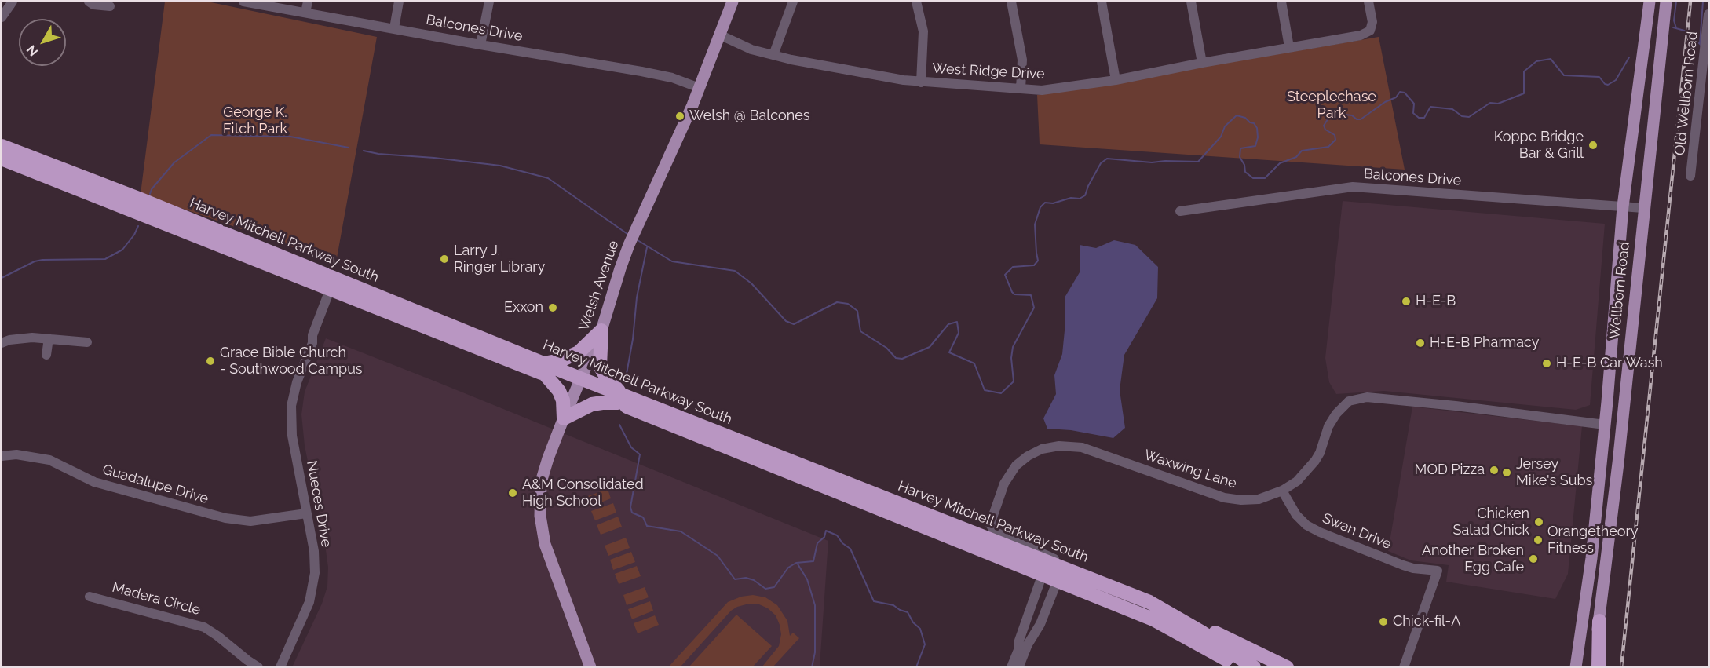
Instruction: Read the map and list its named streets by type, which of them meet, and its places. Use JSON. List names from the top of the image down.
{
  "streets": {
    "highway": ["Harvey Mitchell Parkway South"],
    "main road": ["Welsh Avenue", "Wellborn Road"],
    "street": [
      "Balcones Drive",
      "West Ridge Drive",
      "Old Wellborn Road",
      "Waxwing Lane",
      "Guadalupe Drive",
      "Nueces Drive",
      "Swan Drive",
      "Madera Circle"
    ]
  },
  "crossings": [
    ["Balcones Drive", "Welsh Avenue"],
    ["Balcones Drive", "Wellborn Road"],
    ["West Ridge Drive", "Welsh Avenue"],
    ["Harvey Mitchell Parkway South", "Welsh Avenue"],
    ["Harvey Mitchell Parkway South", "Nueces Drive"],
    ["Wellborn Road", "Waxwing Lane"],
    ["Waxwing Lane", "Swan Drive"],
    ["Guadalupe Drive", "Nueces Drive"]
  ],
  "parks": ["Steeplechase Park", "George K. Fitch Park"],
  "places": [
    "Welsh @ Balcones",
    "Koppe Bridge Bar & Grill",
    "Larry J. Ringer Library",
    "H-E-B",
    "Exxon",
    "H-E-B Pharmacy",
    "Grace Bible Church - Southwood Campus",
    "H-E-B Car Wash",
    "MOD Pizza",
    "Jersey Mike's Subs",
    "A&M Consolidated High School",
    "Chicken Salad Chick",
    "Orangetheory Fitness",
    "Another Broken Egg Cafe",
    "Chick-fil-A"
  ],
  "north": "bottom left"
}
